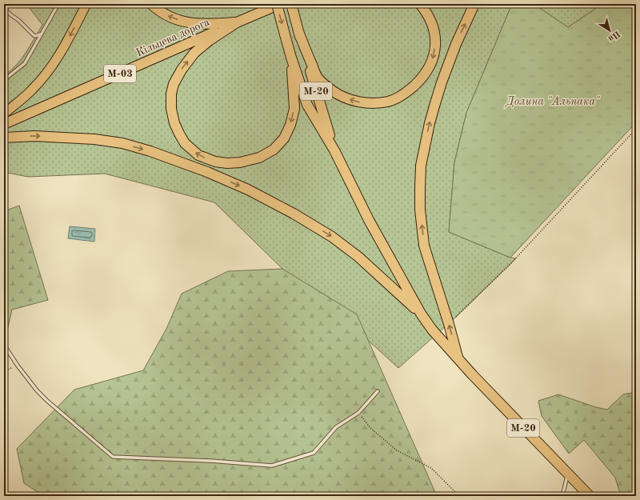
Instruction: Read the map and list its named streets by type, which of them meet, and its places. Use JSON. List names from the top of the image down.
{
  "streets": {
    "highway": ["Кільцева дорога", "М-03", "М-20"]
  },
  "parks": ["Долина \"Альпака\""],
  "north": "bottom right"
}
